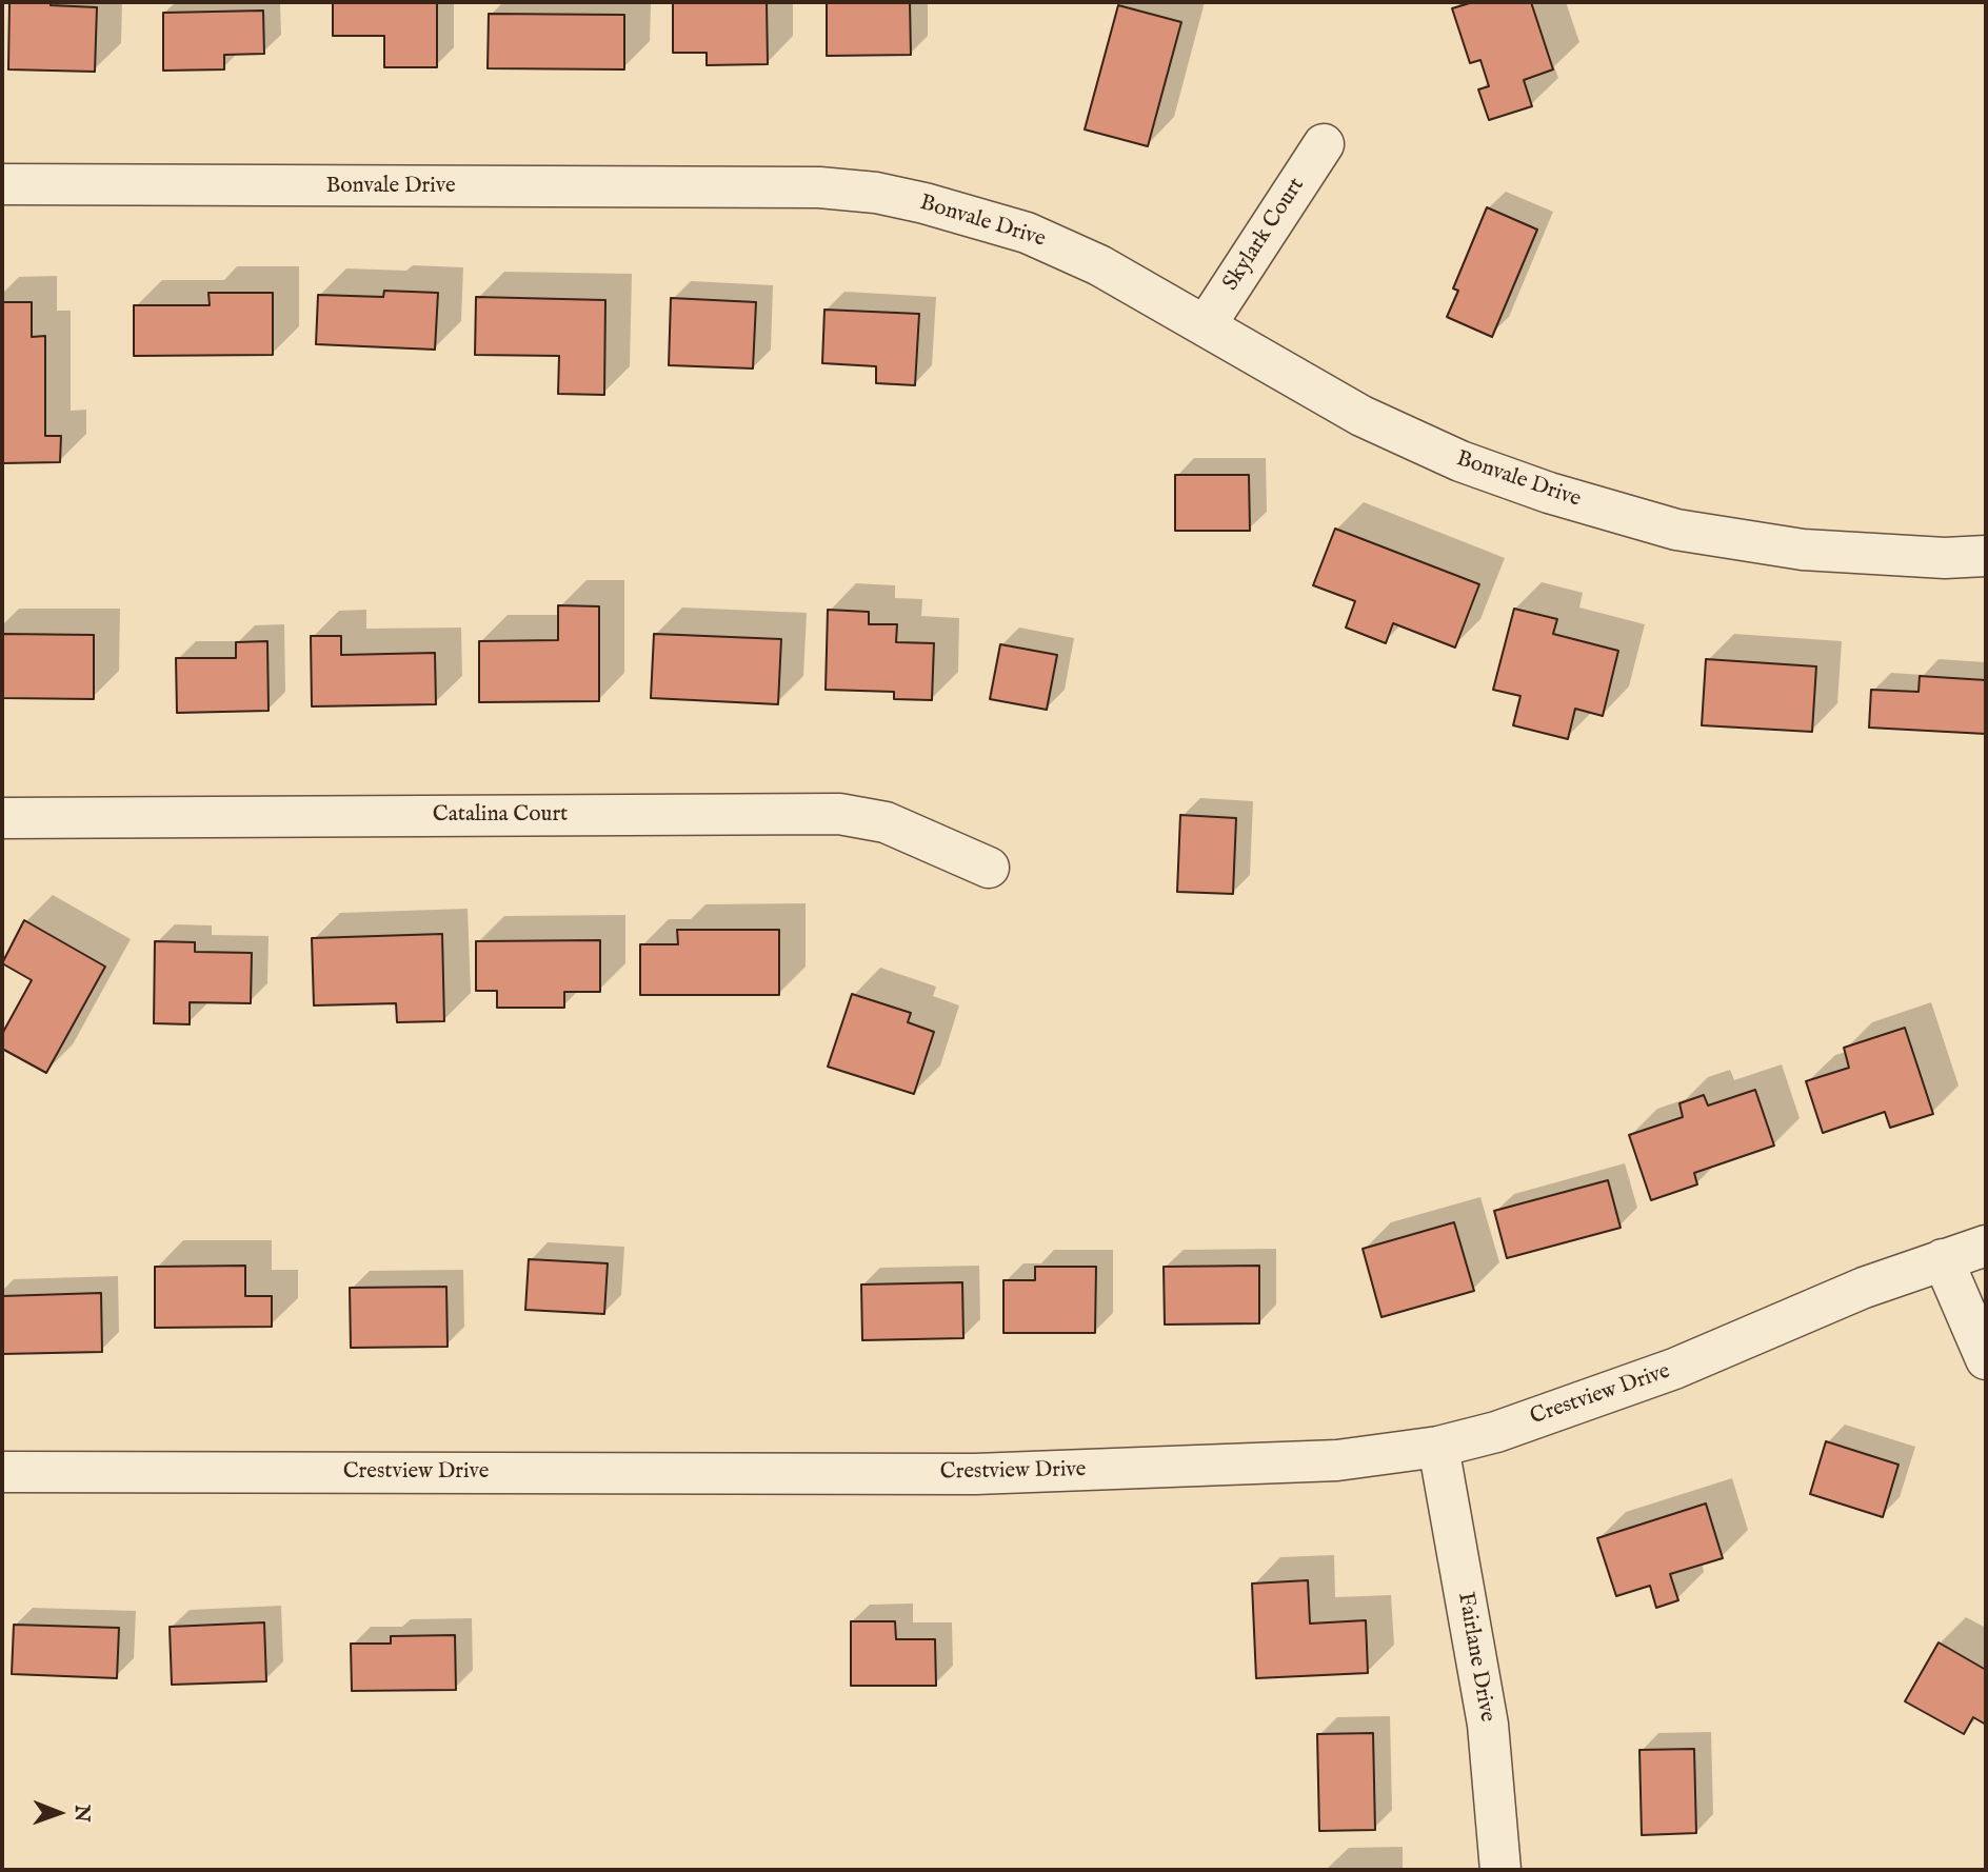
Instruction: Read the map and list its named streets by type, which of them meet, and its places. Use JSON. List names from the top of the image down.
{
  "streets": {
    "street": [
      "Bonvale Drive",
      "Skylark Court",
      "Catalina Court",
      "Crestview Drive",
      "Fairlane Drive"
    ]
  },
  "crossings": [
    ["Bonvale Drive", "Skylark Court"],
    ["Crestview Drive", "Fairlane Drive"]
  ],
  "north": "right"
}
